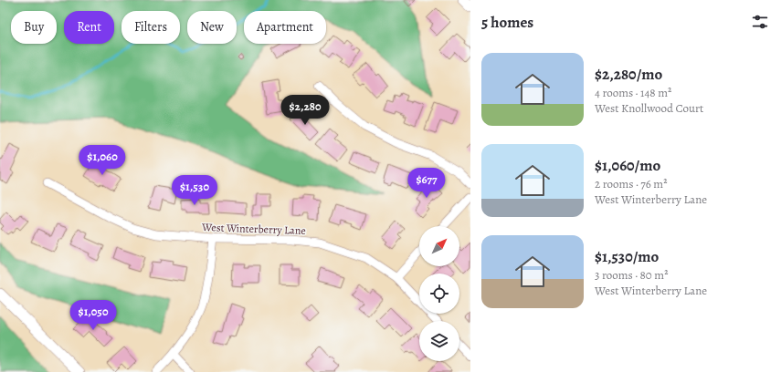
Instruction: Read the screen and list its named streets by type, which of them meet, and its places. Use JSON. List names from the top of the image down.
{
  "streets": {
    "street": ["West Winterberry Lane"]
  },
  "north": "top right",
  "page": {
    "heading": "5 homes",
    "chip": [
      "Buy",
      "Rent",
      "Filters",
      "New",
      "Apartment"
    ],
    "list": [
      {
        "name": "$2,280/mo",
        "note": "4 rooms · 148 m² · West Knollwood Court"
      },
      {
        "name": "$1,060/mo",
        "note": "2 rooms · 76 m² · West Winterberry Lane"
      },
      {
        "name": "$1,530/mo",
        "note": "3 rooms · 80 m² · West Winterberry Lane"
      }
    ],
    "price": [
      "$2,280",
      "$1,060",
      "$677",
      "$1,530",
      "$1,050"
    ]
  }
}
